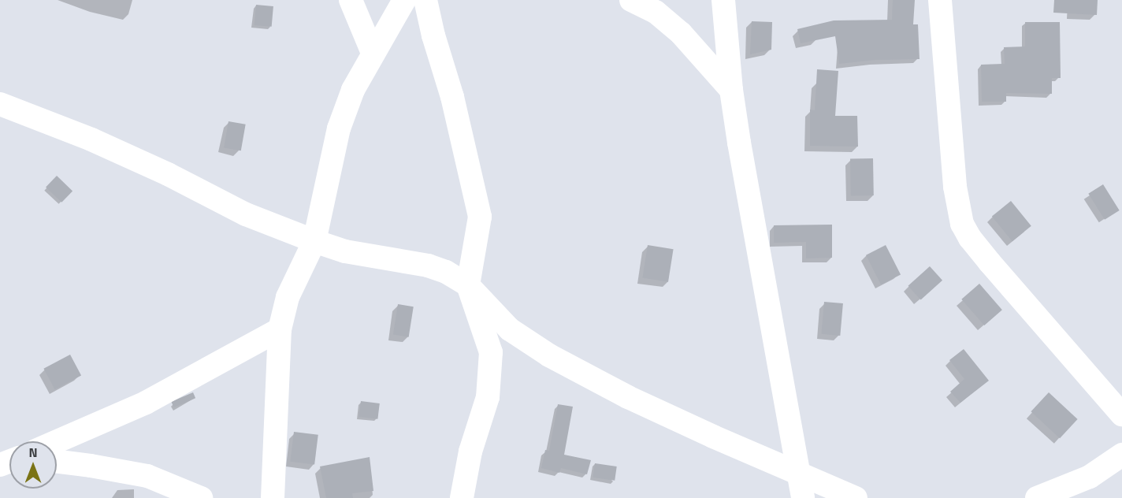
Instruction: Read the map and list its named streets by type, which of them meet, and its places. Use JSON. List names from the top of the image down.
{
  "north": "top"
}
